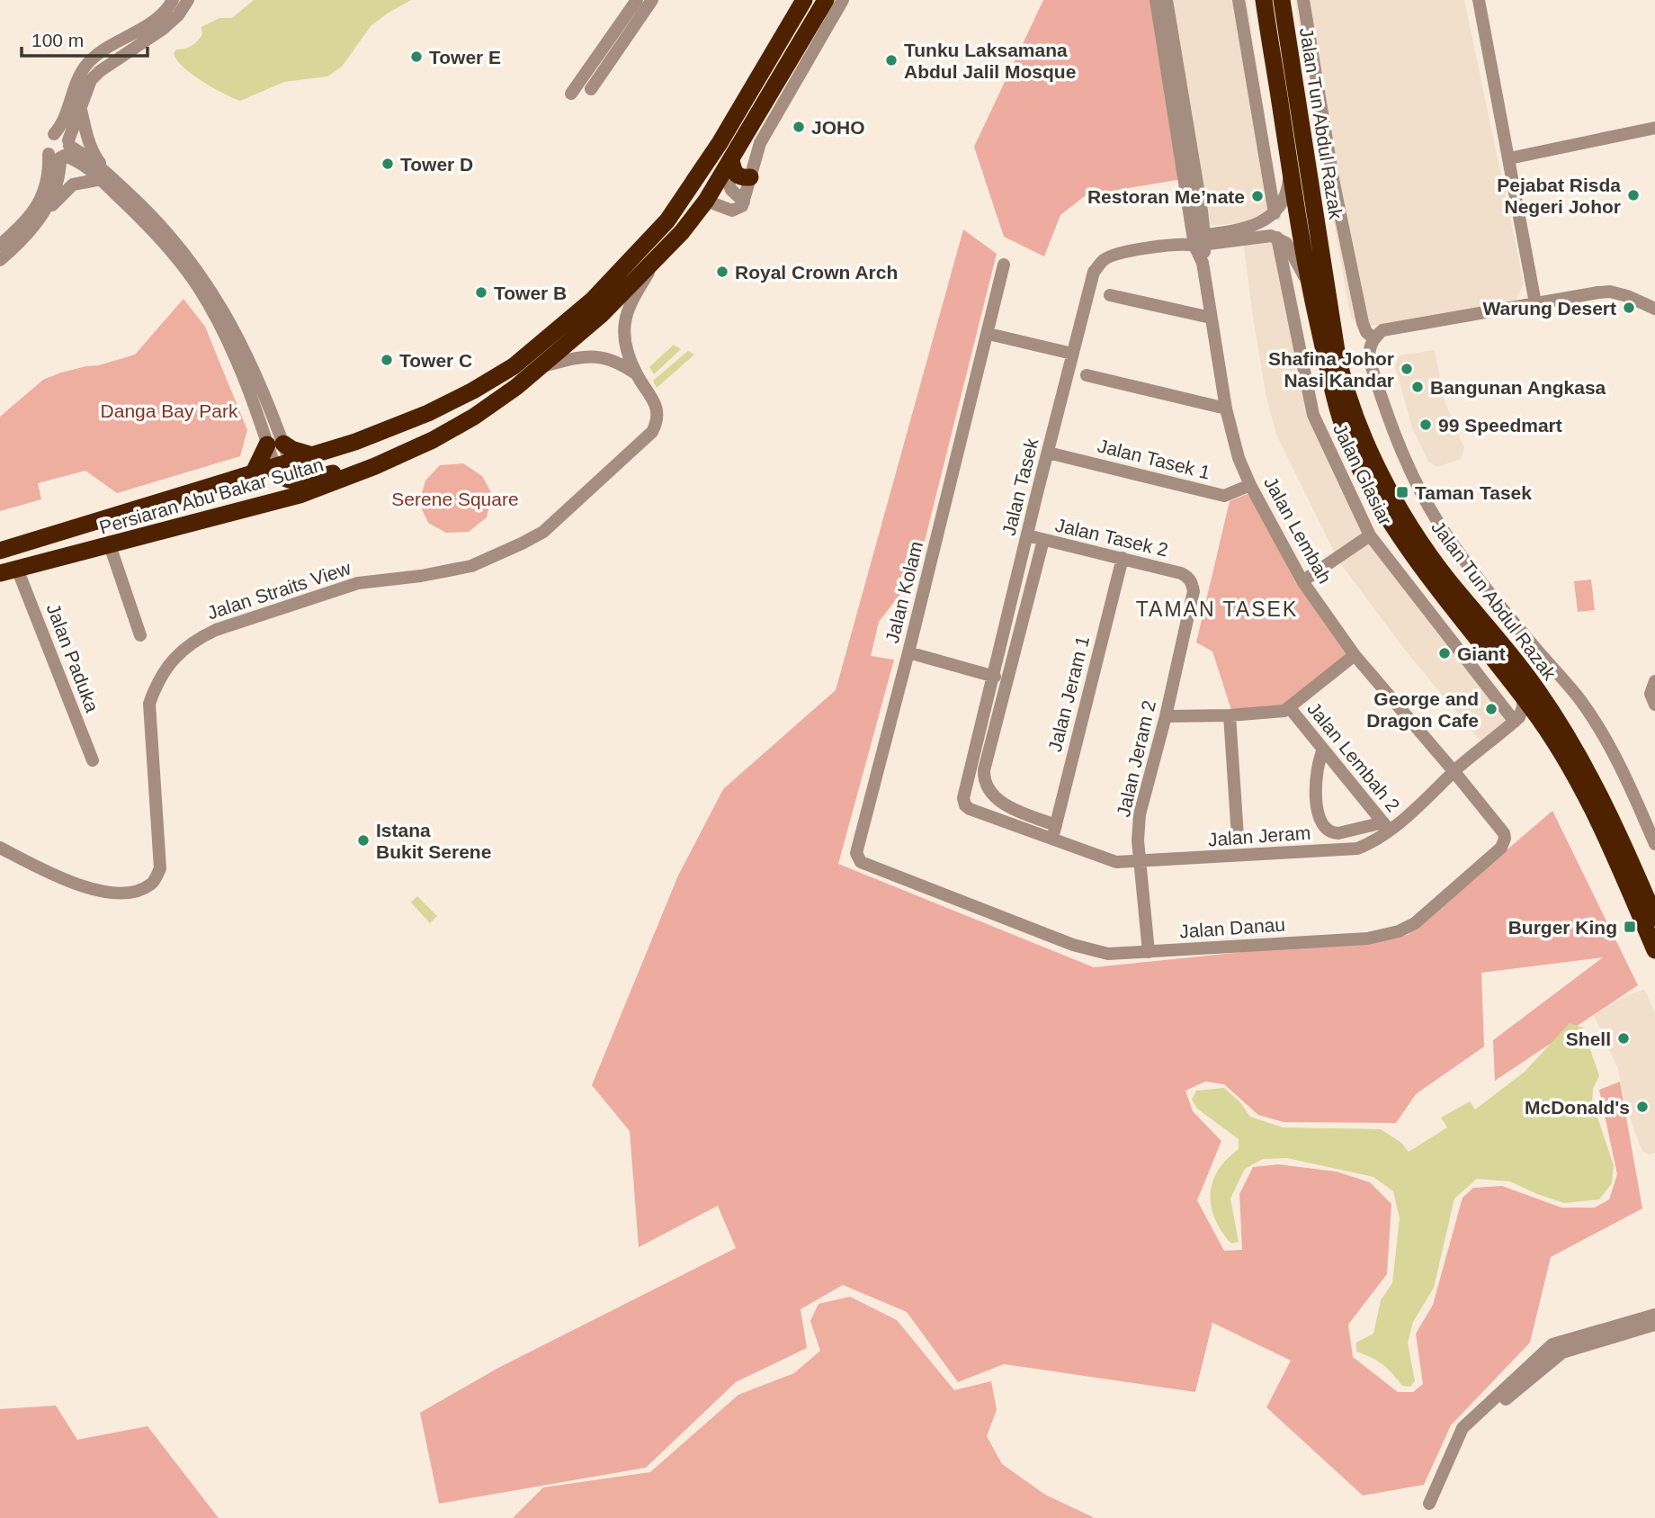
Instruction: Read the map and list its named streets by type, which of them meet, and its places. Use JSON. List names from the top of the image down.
{
  "streets": {
    "highway": ["Jalan Tun Abdul Razak", "Persiaran Abu Bakar Sultan"],
    "street": [
      "Jalan Tasek 1",
      "Jalan Glasiar",
      "Jalan Tasek",
      "Jalan Lembah",
      "Jalan Tasek 2",
      "Jalan Straits View",
      "Jalan Kolam",
      "Jalan Paduka",
      "Jalan Jeram 1",
      "Jalan Lembah 2",
      "Jalan Jeram 2",
      "Jalan Jeram",
      "Jalan Danau"
    ]
  },
  "crossings": [
    ["Jalan Tasek 1", "Jalan Tasek"],
    ["Jalan Tasek 1", "Jalan Lembah"],
    ["Jalan Glasiar", "Jalan Tasek"],
    ["Jalan Glasiar", "Jalan Jeram"],
    ["Jalan Tasek", "Jalan Lembah"],
    ["Jalan Tasek", "Jalan Tasek 2"],
    ["Jalan Tasek", "Jalan Jeram 1"],
    ["Jalan Tasek", "Jalan Jeram"],
    ["Persiaran Abu Bakar Sultan", "Jalan Straits View"],
    ["Persiaran Abu Bakar Sultan", "Jalan Paduka"],
    ["Jalan Lembah", "Jalan Jeram"],
    ["Jalan Lembah", "Jalan Danau"],
    ["Jalan Tasek 2", "Jalan Jeram 1"],
    ["Jalan Tasek 2", "Jalan Jeram 2"],
    ["Jalan Kolam", "Jalan Danau"],
    ["Jalan Jeram 1", "Jalan Jeram"],
    ["Jalan Lembah 2", "Jalan Jeram"],
    ["Jalan Jeram 2", "Jalan Jeram"],
    ["Jalan Jeram 2", "Jalan Danau"],
    ["Jalan Jeram", "Jalan Danau"]
  ],
  "districts": ["TAMAN TASEK"],
  "parks": ["Danga Bay Park", "Serene Square"],
  "places": {
    "other": [
      "Tower E",
      "Tunku Laksamana Abdul Jalil Mosque",
      "JOHO",
      "Tower D",
      "Pejabat Risda Negeri Johor",
      "Restoran Me’nate",
      "Royal Crown Arch",
      "Tower B",
      "Warung Desert",
      "Tower C",
      "Shafina Johor Nasi Kandar",
      "Bangunan Angkasa",
      "99 Speedmart",
      "Giant",
      "George and Dragon Cafe",
      "Istana Bukit Serene",
      "Shell",
      "McDonald's"
    ],
    "transit": ["Taman Tasek", "Burger King"]
  },
  "scale_bar": "100 m"
}
